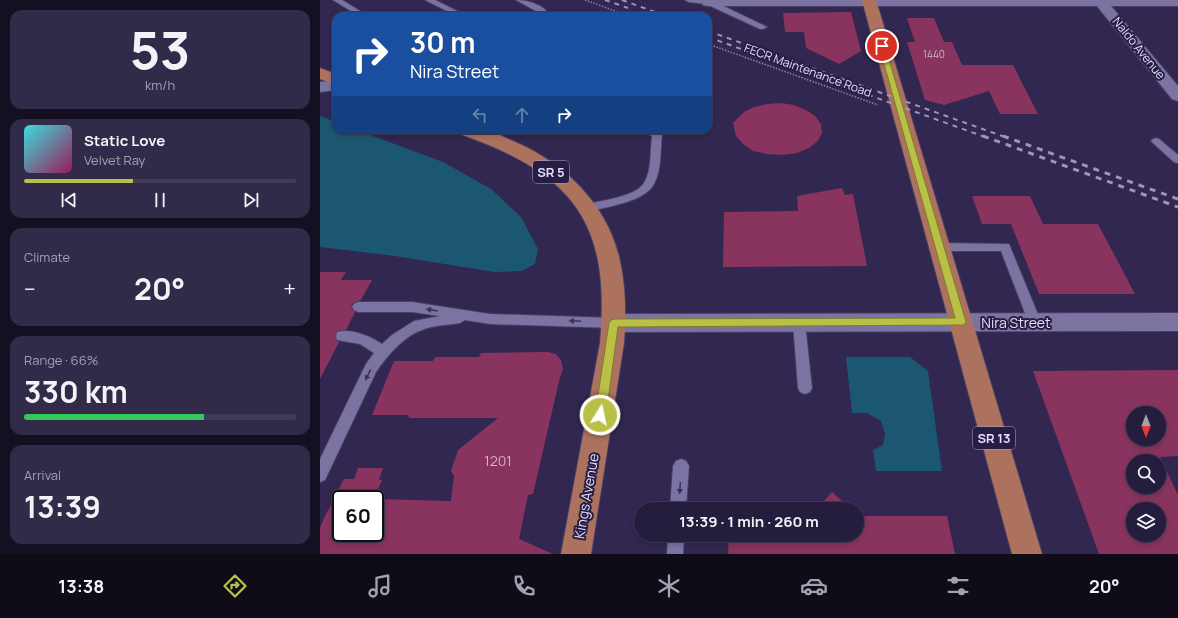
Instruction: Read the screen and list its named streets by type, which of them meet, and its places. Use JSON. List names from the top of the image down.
{
  "streets": {
    "main road": ["SR 5", "SR 13", "Kings Avenue"],
    "street": ["Naldo Avenue", "Nira Street"],
    "path": ["FECR Maintenance Road"]
  },
  "crossings": [
    ["FECR Maintenance Road", "SR 13"],
    ["Nira Street", "SR 13"],
    ["Nira Street", "Kings Avenue"]
  ],
  "house_numbers": ["1440", "1201"],
  "north": "bottom",
  "page": {
    "tile": [
      ["53", "km/h"],
      "Climate",
      ["Range · 66%", "330 km"],
      ["Arrival", "13:39"]
    ],
    "turn": ["30 m", "Nira Street"],
    "song": ["Static Love", "Velvet Ray"],
    "heat": ["−", "20°", "+"],
    "limit": "60",
    "trip": "13:39 · 1 min · 260 m",
    "tabs": ["13:38", "20°"]
  }
}
